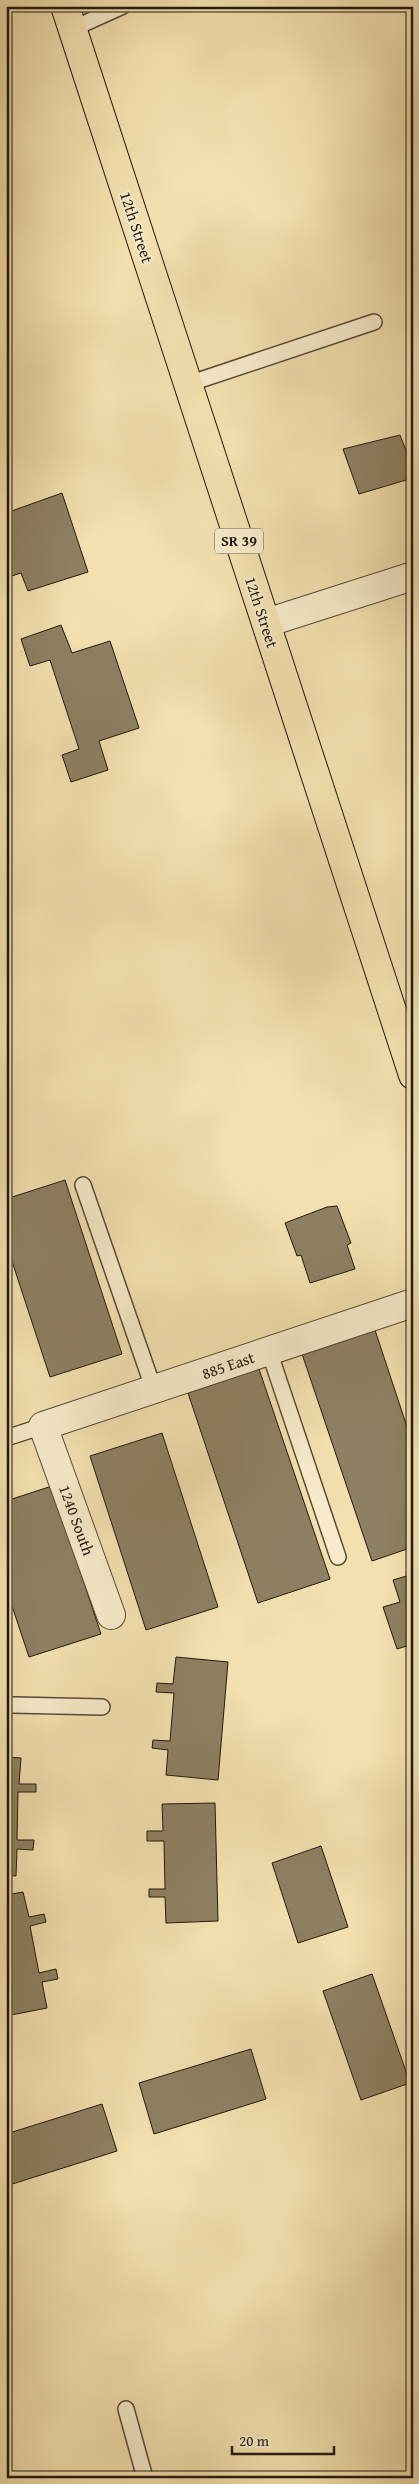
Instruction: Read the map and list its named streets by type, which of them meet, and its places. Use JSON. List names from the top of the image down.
{
  "streets": {
    "main road": ["12th Street", "SR 39"],
    "street": ["885 East", "1240 South"]
  },
  "crossings": [
    ["885 East", "1240 South"]
  ],
  "scale_bar": "20 m"
}
